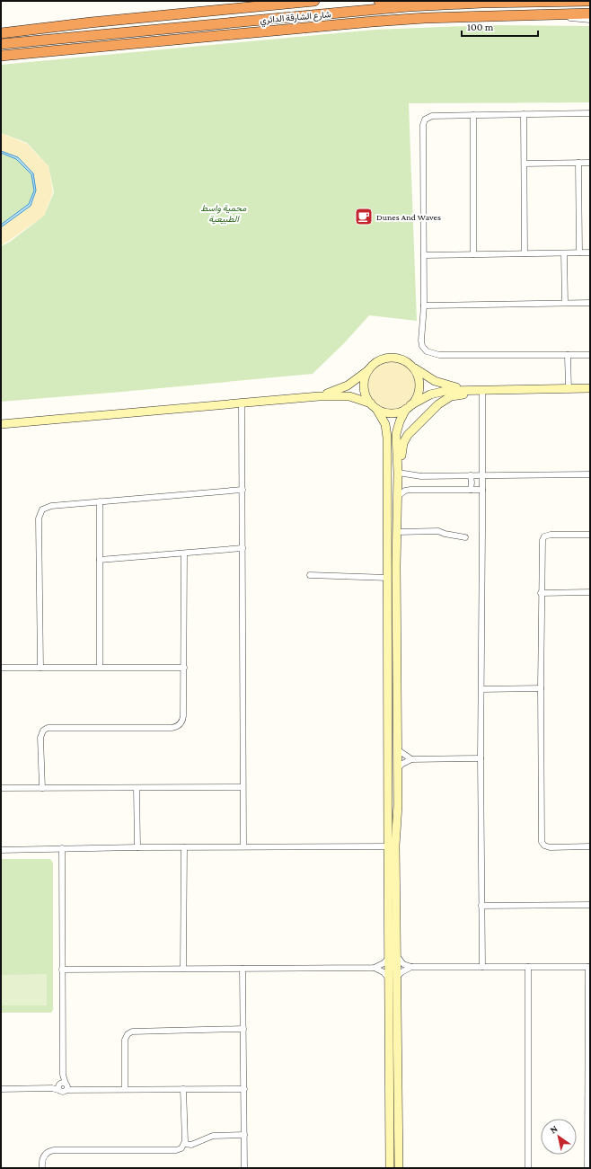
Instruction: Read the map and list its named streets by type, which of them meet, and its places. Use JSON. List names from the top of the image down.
{
  "streets": {
    "highway": ["شارع الشارقة الدائري"]
  },
  "parks": ["محمية واسط الطبيعية"],
  "places": {
    "cafe": ["Dunes And Waves"]
  },
  "scale_bar": "100 m",
  "north": "top left"
}
